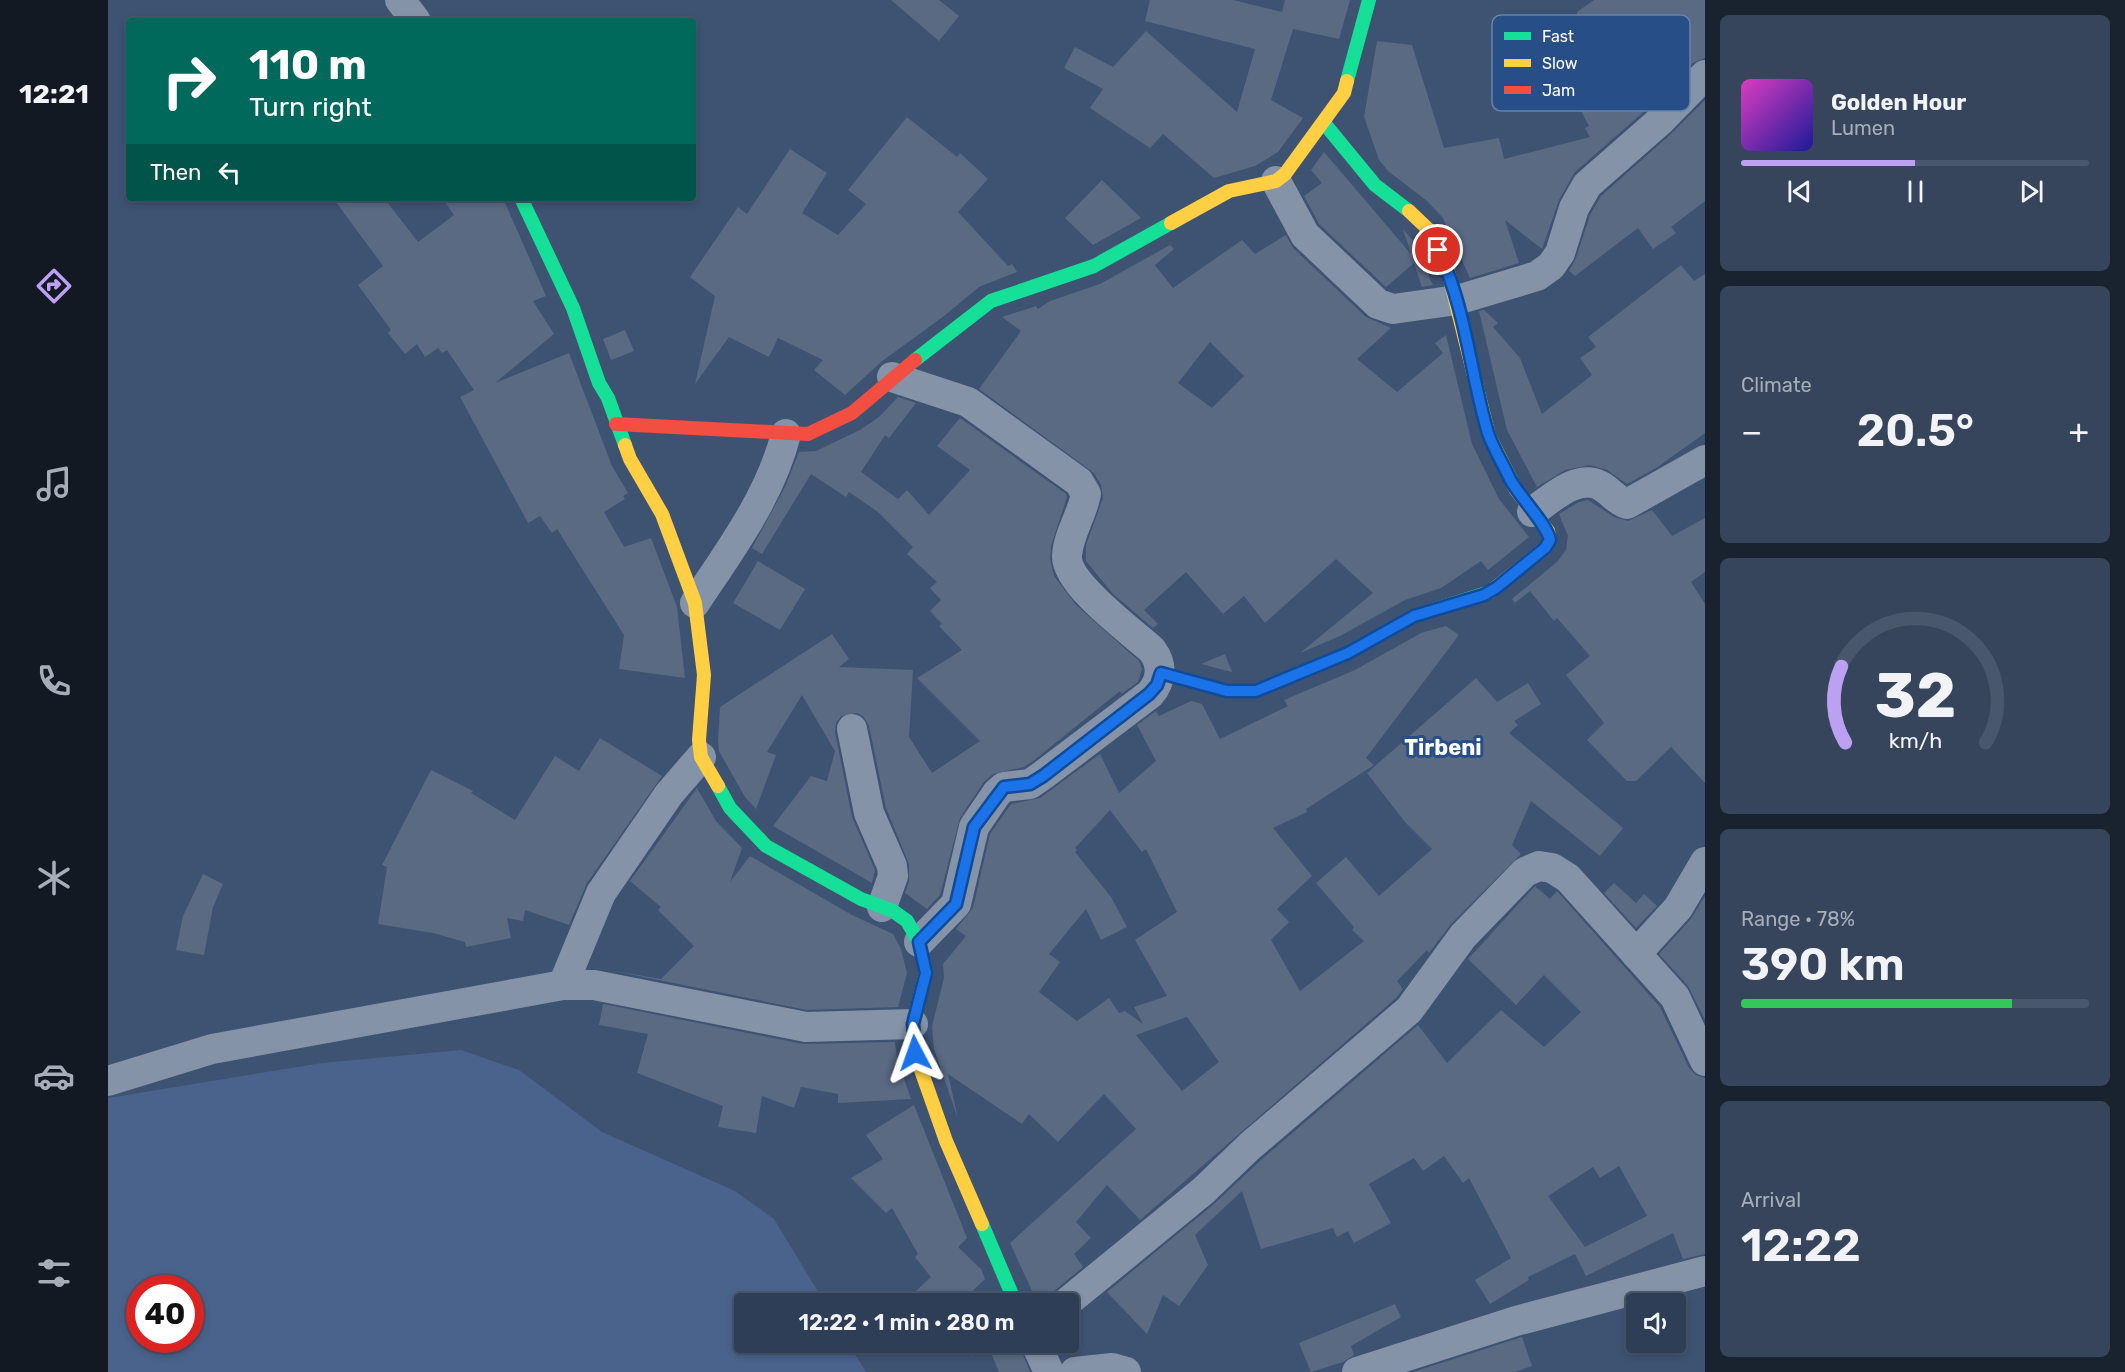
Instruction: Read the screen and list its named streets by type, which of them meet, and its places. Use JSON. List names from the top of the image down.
{
  "districts": ["Tirbeni"],
  "legend": ["Fast", "Slow", "Jam"],
  "page": {
    "tabs": "12:21",
    "turn": ["110 m", "Turn right"],
    "song": ["Golden Hour", "Lumen"],
    "then": "Then",
    "tile": [
      "Climate",
      ["Range · 78%", "390 km"],
      ["Arrival", "12:22"]
    ],
    "heat": ["−", "20.5°", "+"],
    "limit": "40",
    "trip": "12:22 · 1 min · 280 m",
    "gauge": ["32", "km/h"]
  }
}
